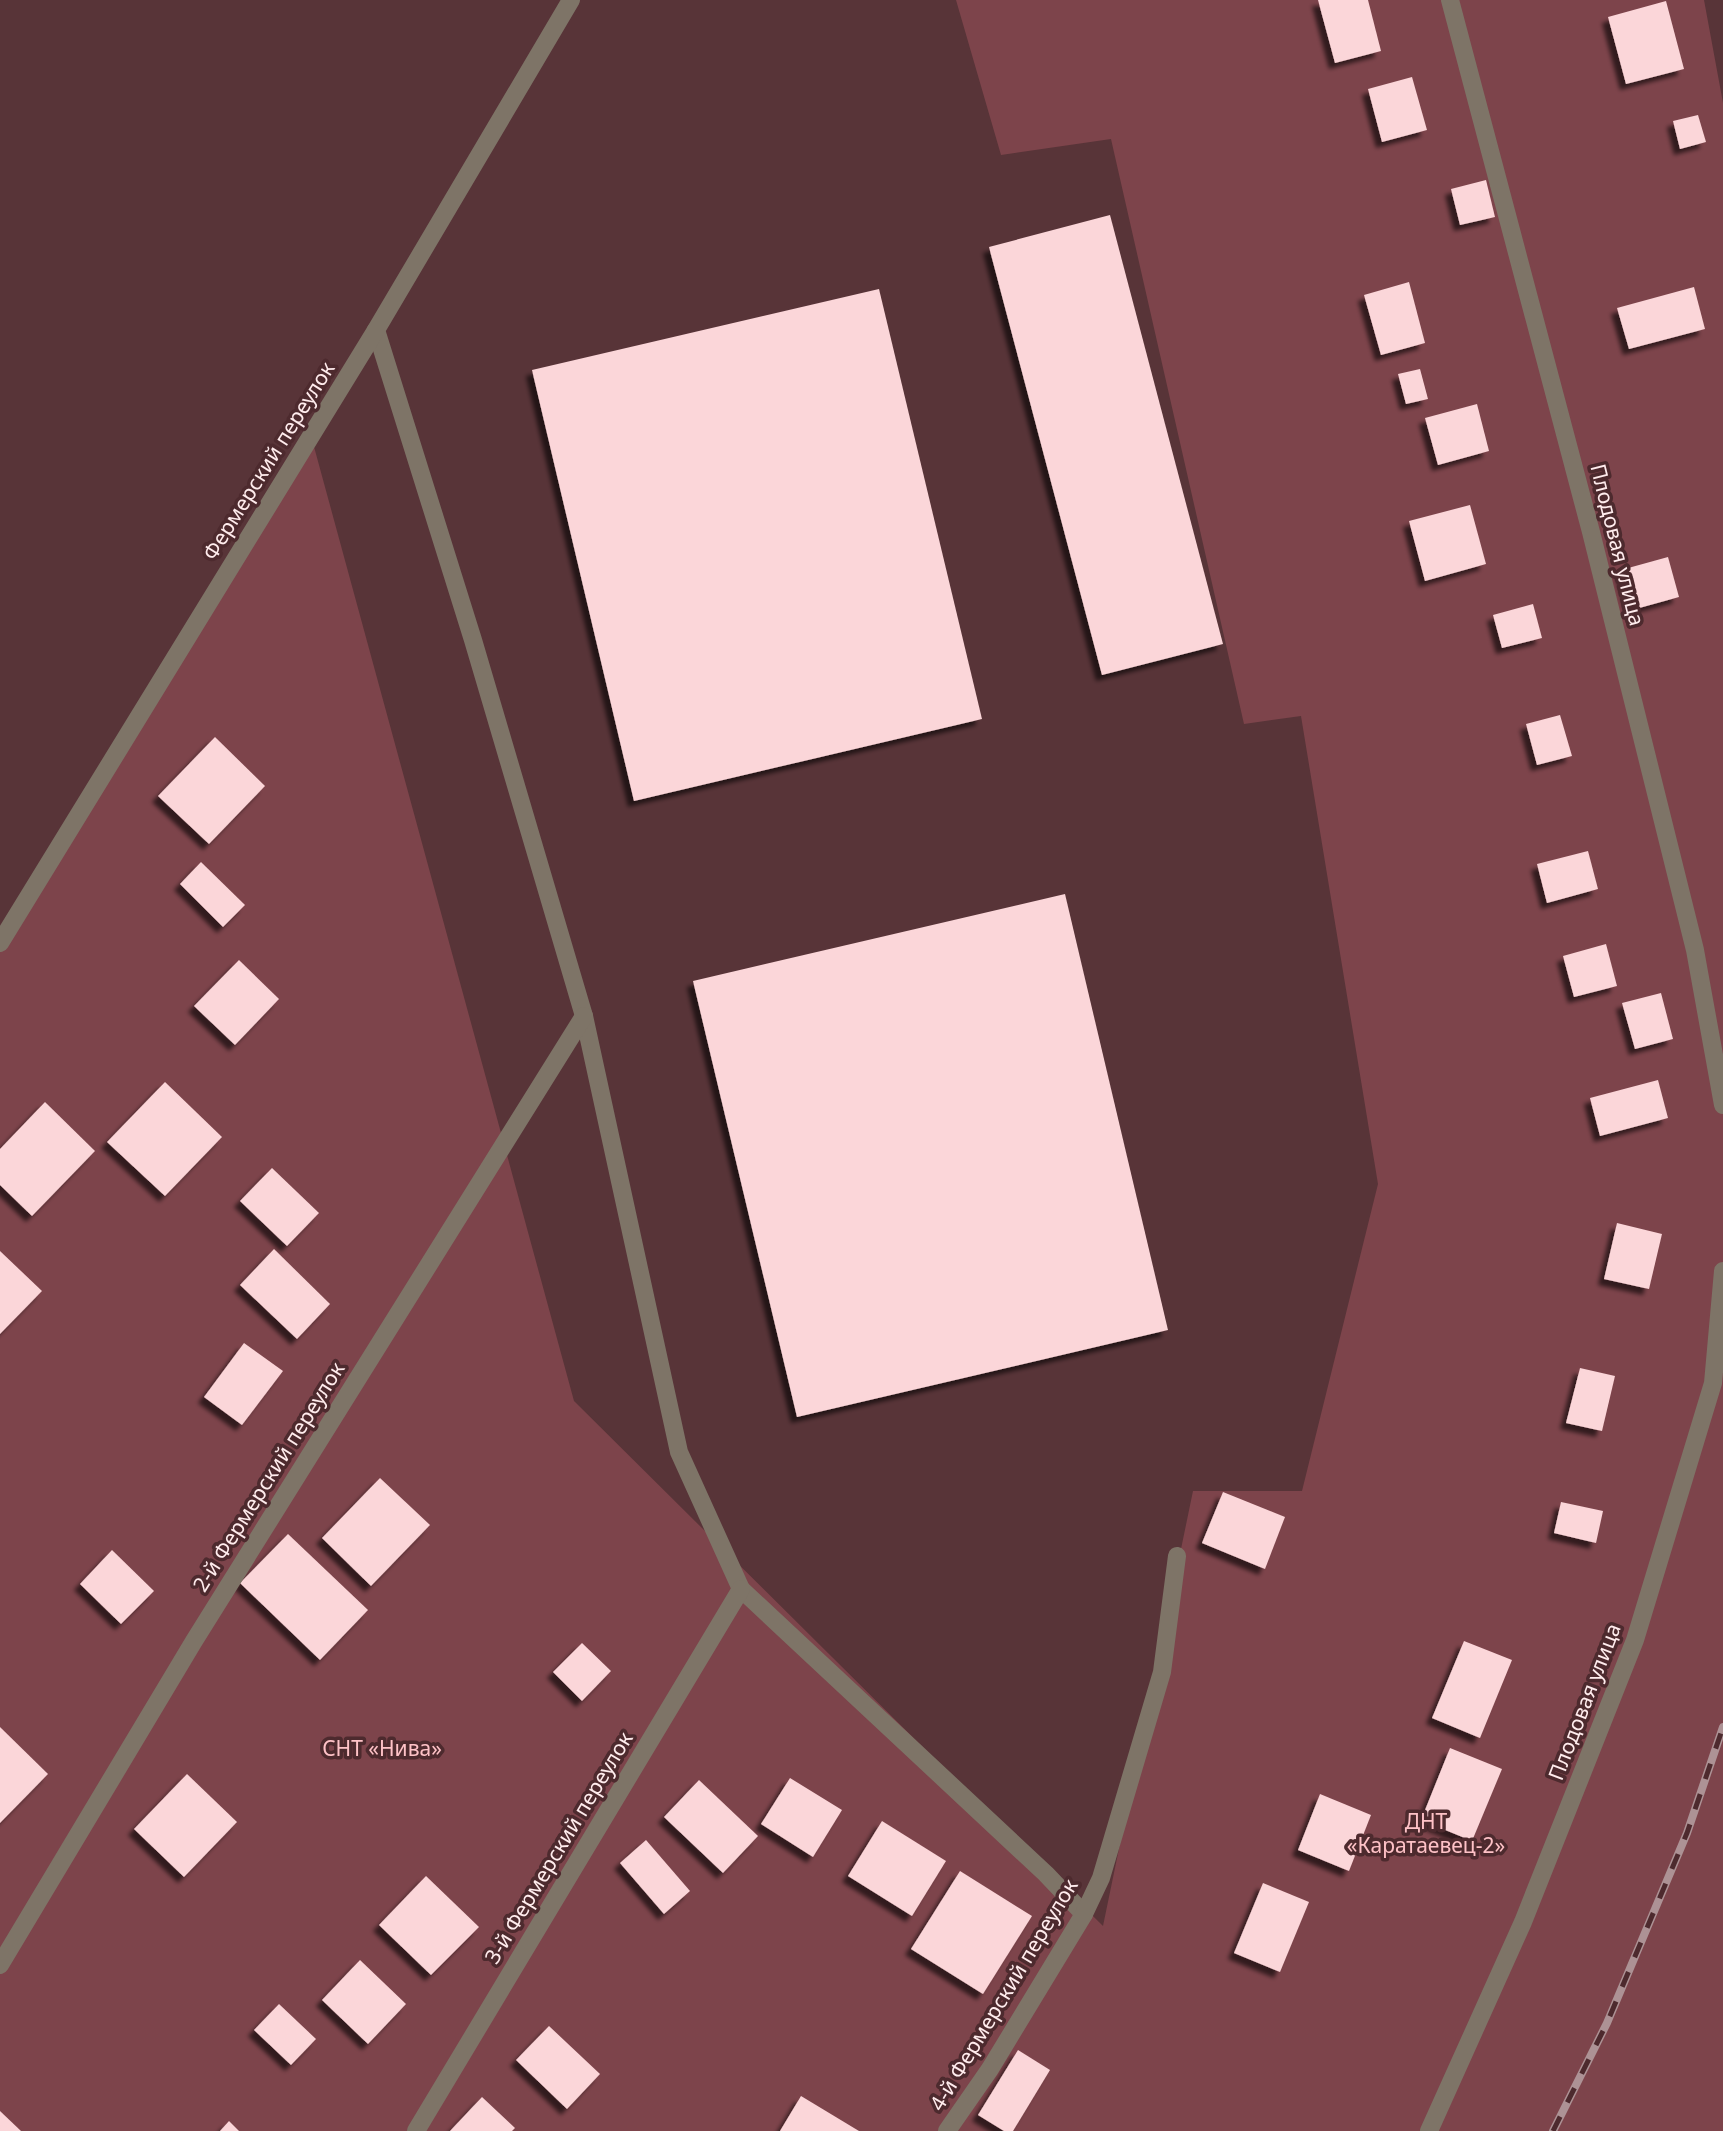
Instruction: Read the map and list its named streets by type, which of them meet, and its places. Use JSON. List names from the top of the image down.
{
  "streets": {
    "street": [
      "Фермерский переулок",
      "Плодовая улица",
      "2-й Фермерский переулок",
      "3-й Фермерский переулок",
      "4-й Фермерский переулок"
    ]
  },
  "parks": ["СНТ «Нива»", "ДНТ «Каратаевец-2»"]
}
